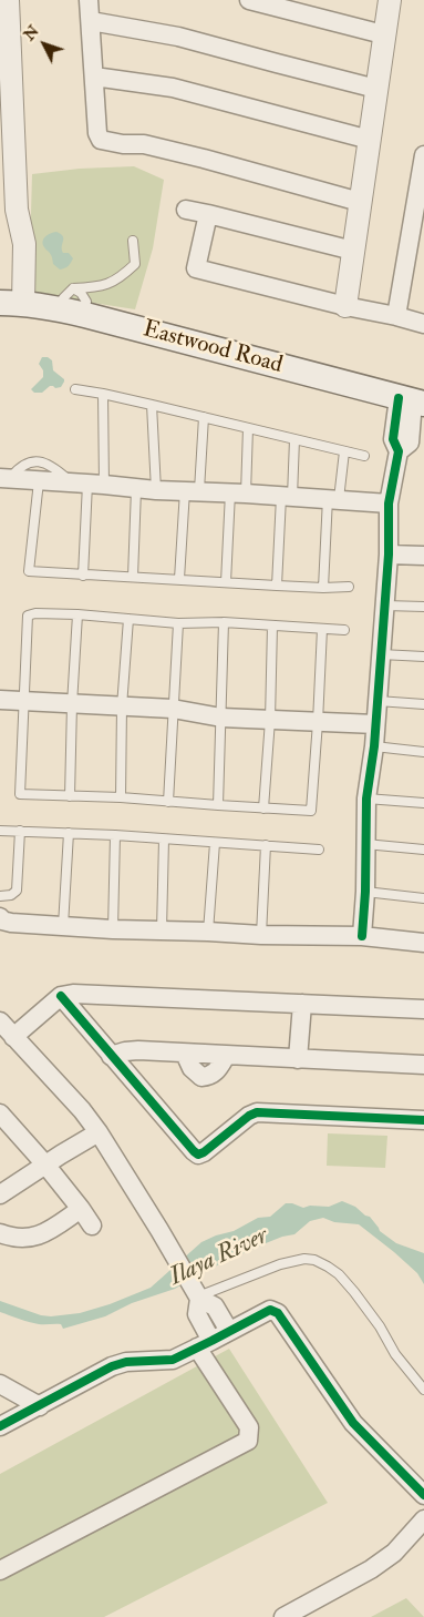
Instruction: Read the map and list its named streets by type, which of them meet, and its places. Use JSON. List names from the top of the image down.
{
  "streets": {
    "main road": ["Eastwood Road"]
  },
  "water": ["Ilaya River"],
  "north": "top left"
}
